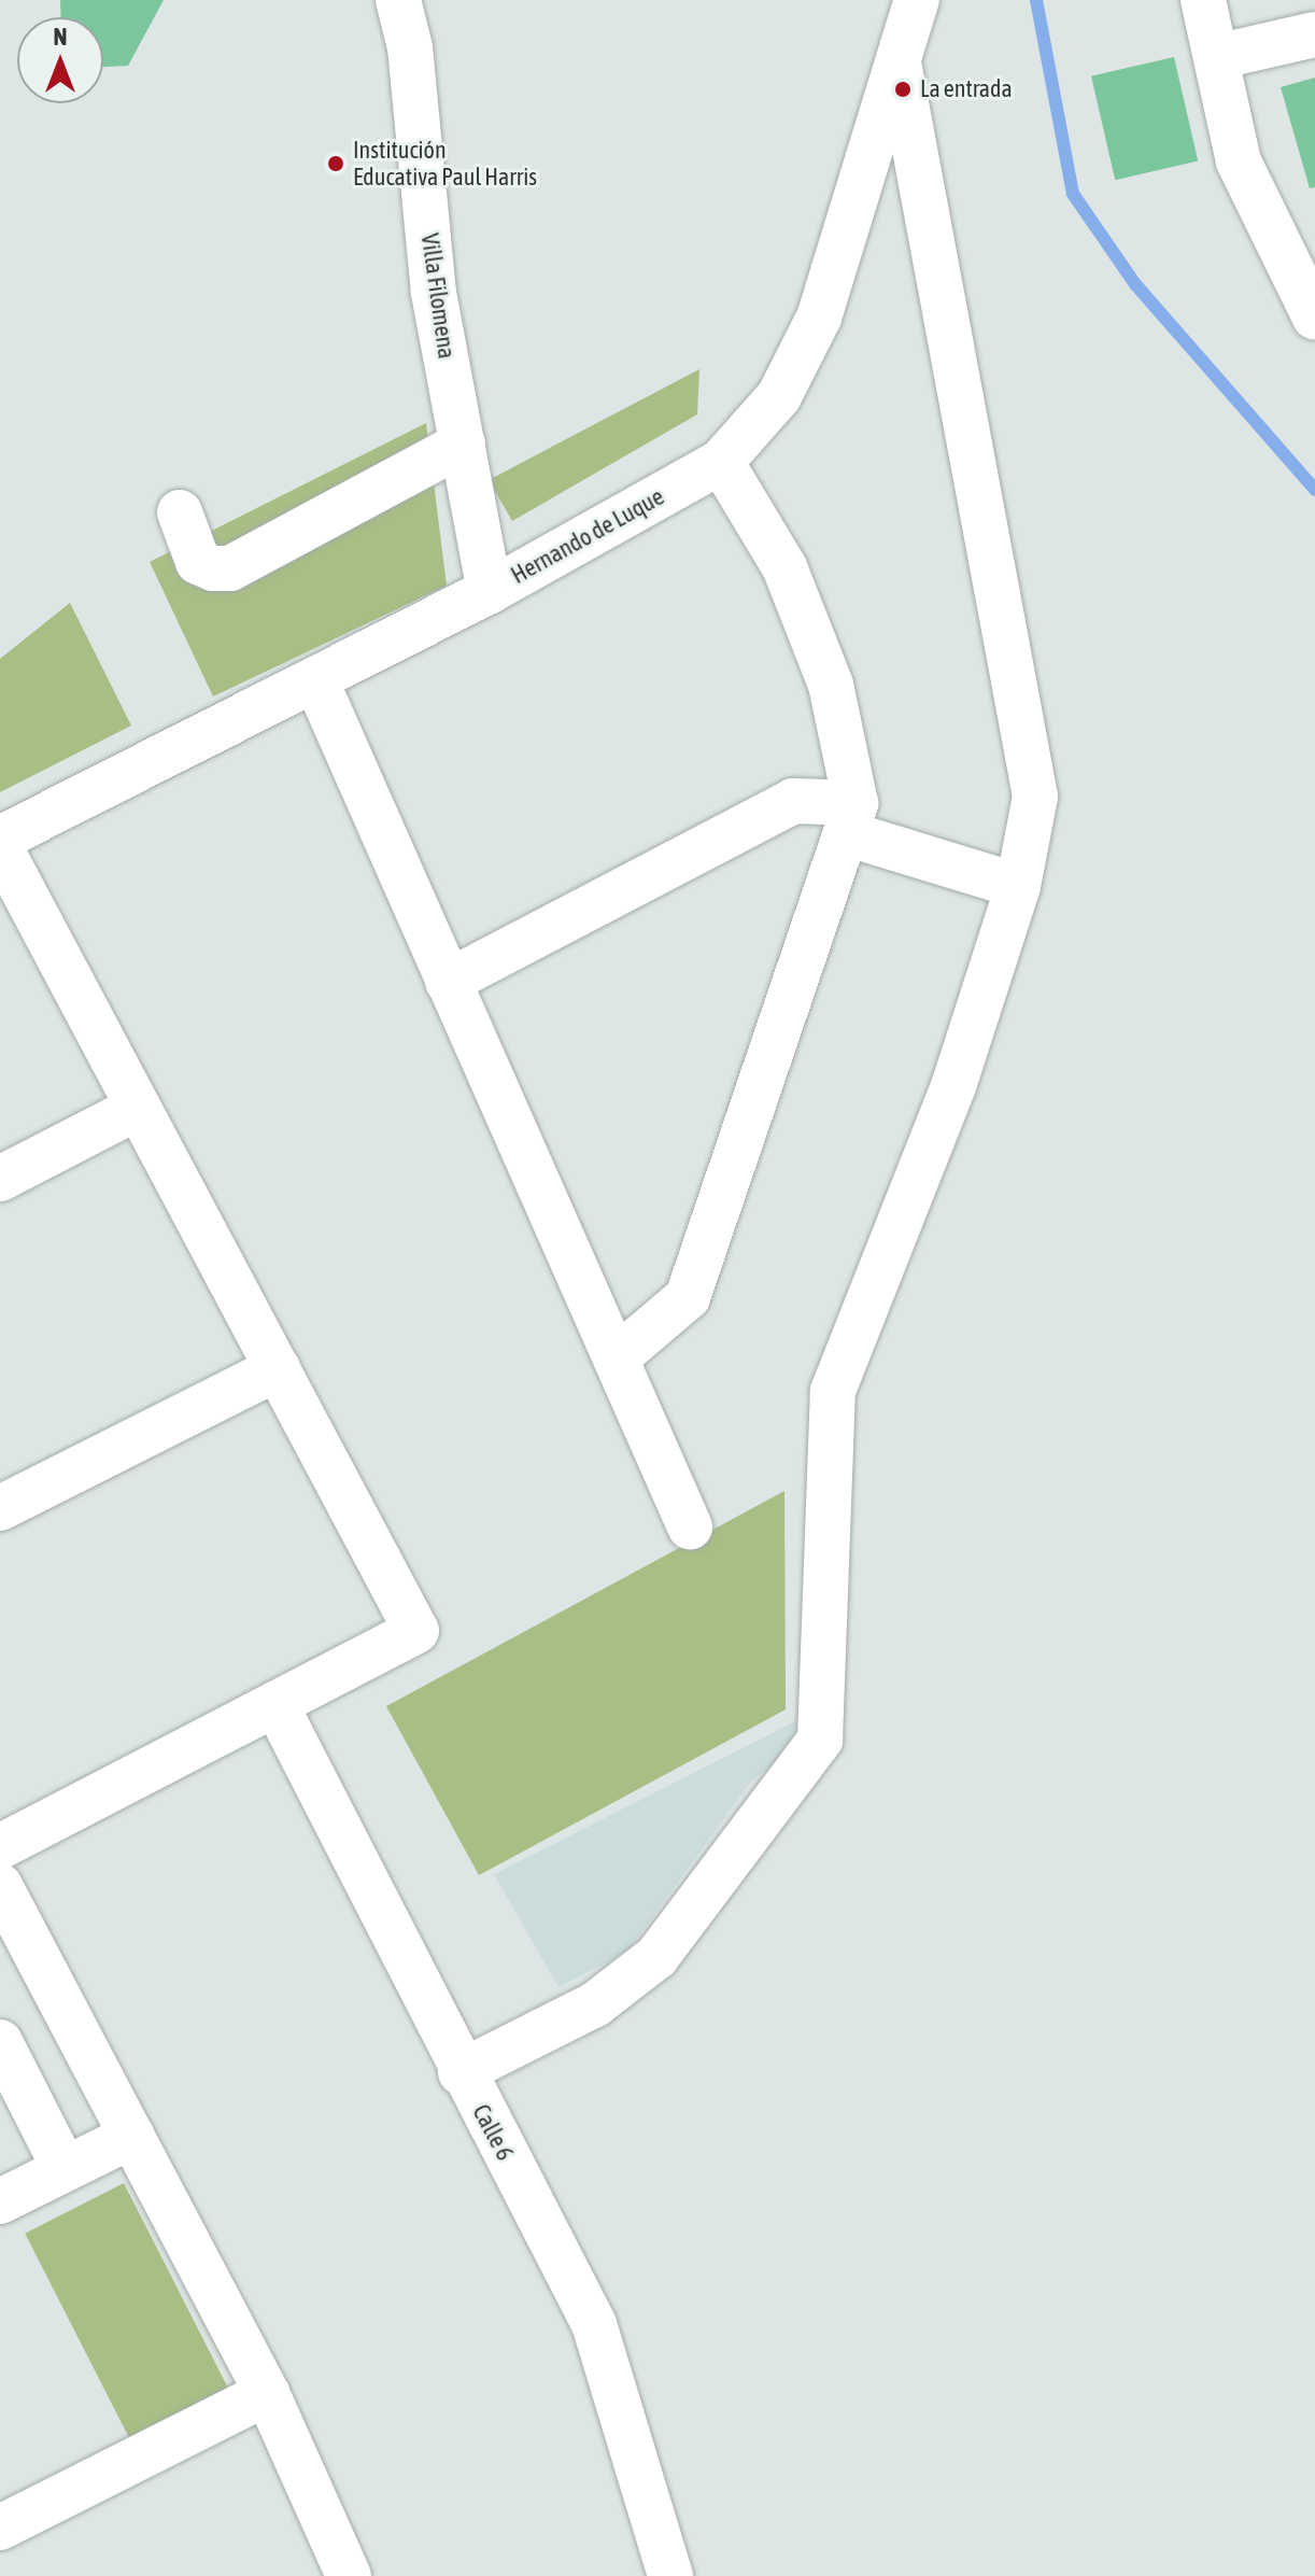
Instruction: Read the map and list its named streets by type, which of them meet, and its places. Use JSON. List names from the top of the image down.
{
  "streets": {
    "street": ["Villa Filomena", "Hernando de Luque", "Calle 6"]
  },
  "crossings": [
    ["Villa Filomena", "Hernando de Luque"]
  ],
  "places": ["La entrada", "Institución Educativa Paul Harris"],
  "north": "top"
}
